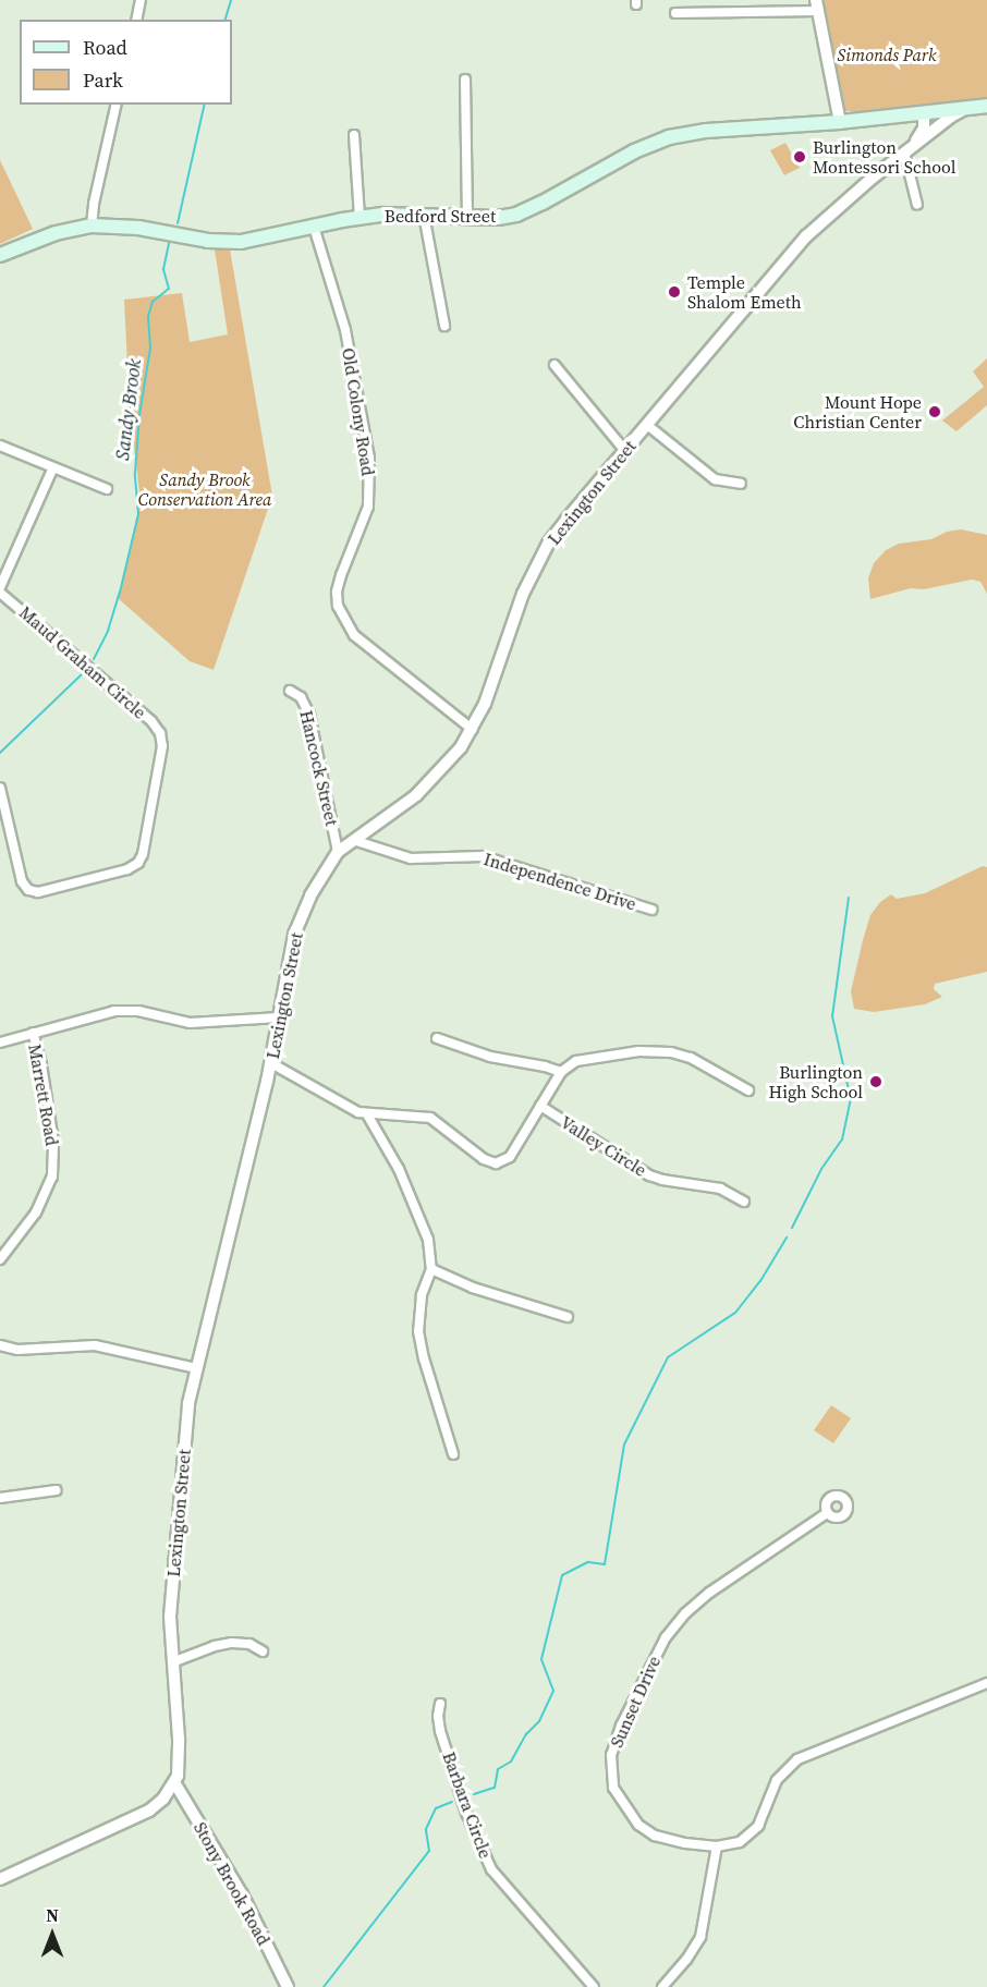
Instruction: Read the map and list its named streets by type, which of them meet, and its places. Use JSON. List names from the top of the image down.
{
  "streets": {
    "main road": ["Bedford Street"],
    "street": [
      "Old Colony Road",
      "Lexington Street",
      "Maud Graham Circle",
      "Hancock Street",
      "Independence Drive",
      "Marrett Road",
      "Valley Circle",
      "Sunset Drive",
      "Barbara Circle",
      "Stony Brook Road"
    ]
  },
  "crossings": [
    ["Bedford Street", "Old Colony Road"],
    ["Bedford Street", "Lexington Street"],
    ["Old Colony Road", "Lexington Street"],
    ["Lexington Street", "Hancock Street"],
    ["Lexington Street", "Independence Drive"],
    ["Lexington Street", "Stony Brook Road"]
  ],
  "water": ["Sandy Brook"],
  "parks": ["Simonds Park", "Sandy Brook Conservation Area"],
  "places": [
    "Burlington Montessori School",
    "Temple Shalom Emeth",
    "Mount Hope Christian Center",
    "Burlington High School"
  ],
  "legend": ["Road", "Park"],
  "north": "top"
}
